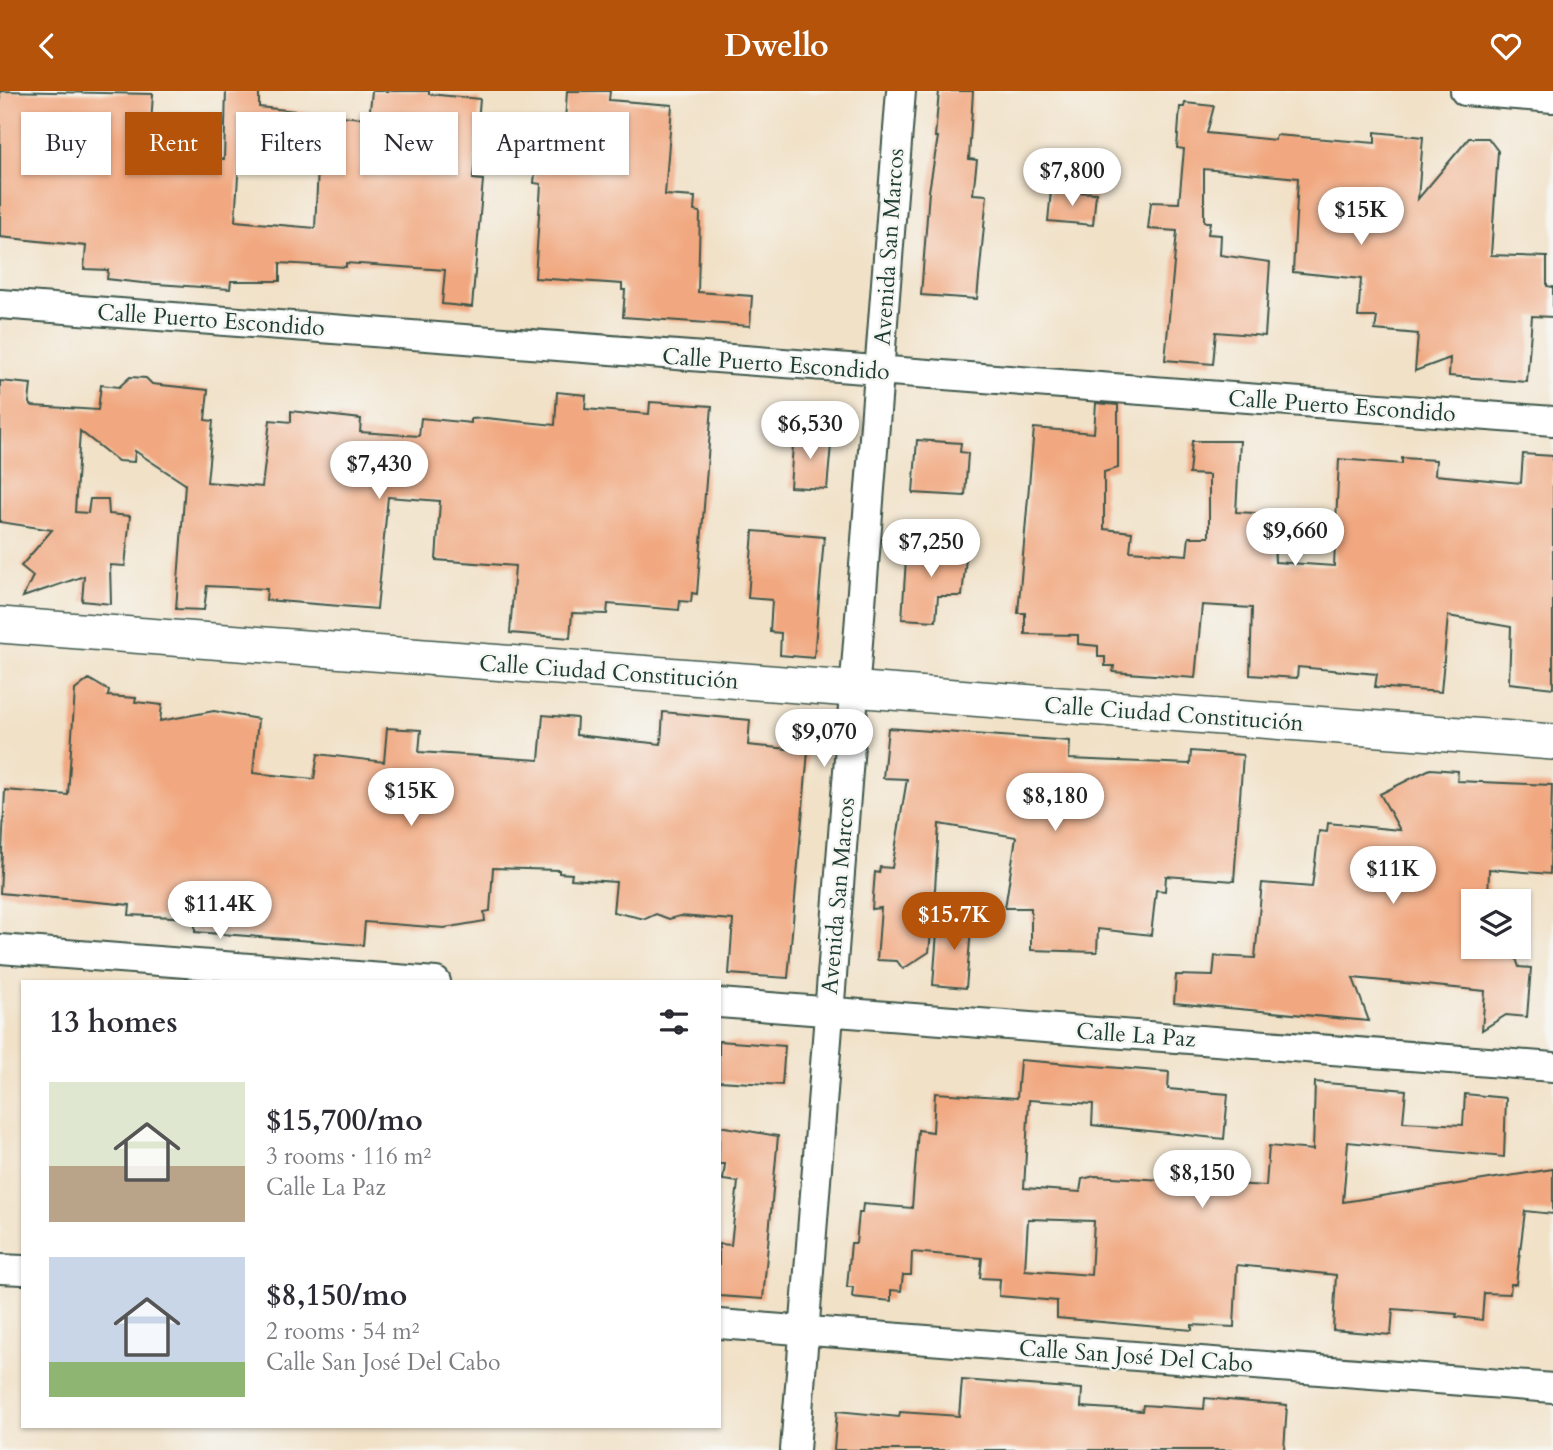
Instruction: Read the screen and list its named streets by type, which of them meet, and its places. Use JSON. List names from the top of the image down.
{
  "streets": {
    "street": [
      "Avenida San Marcos",
      "Calle Puerto Escondido",
      "Calle Ciudad Constitución",
      "Calle La Paz",
      "Calle San José Del Cabo"
    ]
  },
  "crossings": [
    ["Avenida San Marcos", "Calle Puerto Escondido"],
    ["Avenida San Marcos", "Calle Ciudad Constitución"],
    ["Avenida San Marcos", "Calle La Paz"],
    ["Avenida San Marcos", "Calle San José Del Cabo"]
  ],
  "page": {
    "header": "Dwello",
    "chip": [
      "Buy",
      "Rent",
      "Filters",
      "New",
      "Apartment"
    ],
    "price": [
      "$7,800",
      "$15K",
      "$6,530",
      "$7,430",
      "$9,660",
      "$7,250",
      "$9,070",
      "$15K",
      "$8,180",
      "$11K",
      "$11.4K",
      "$15.7K",
      "$8,150"
    ],
    "heading": "13 homes",
    "list": [
      {
        "name": "$15,700/mo",
        "note": "3 rooms · 116 m² · Calle La Paz"
      },
      {
        "name": "$8,150/mo",
        "note": "2 rooms · 54 m² · Calle San José Del Cabo"
      }
    ]
  }
}
